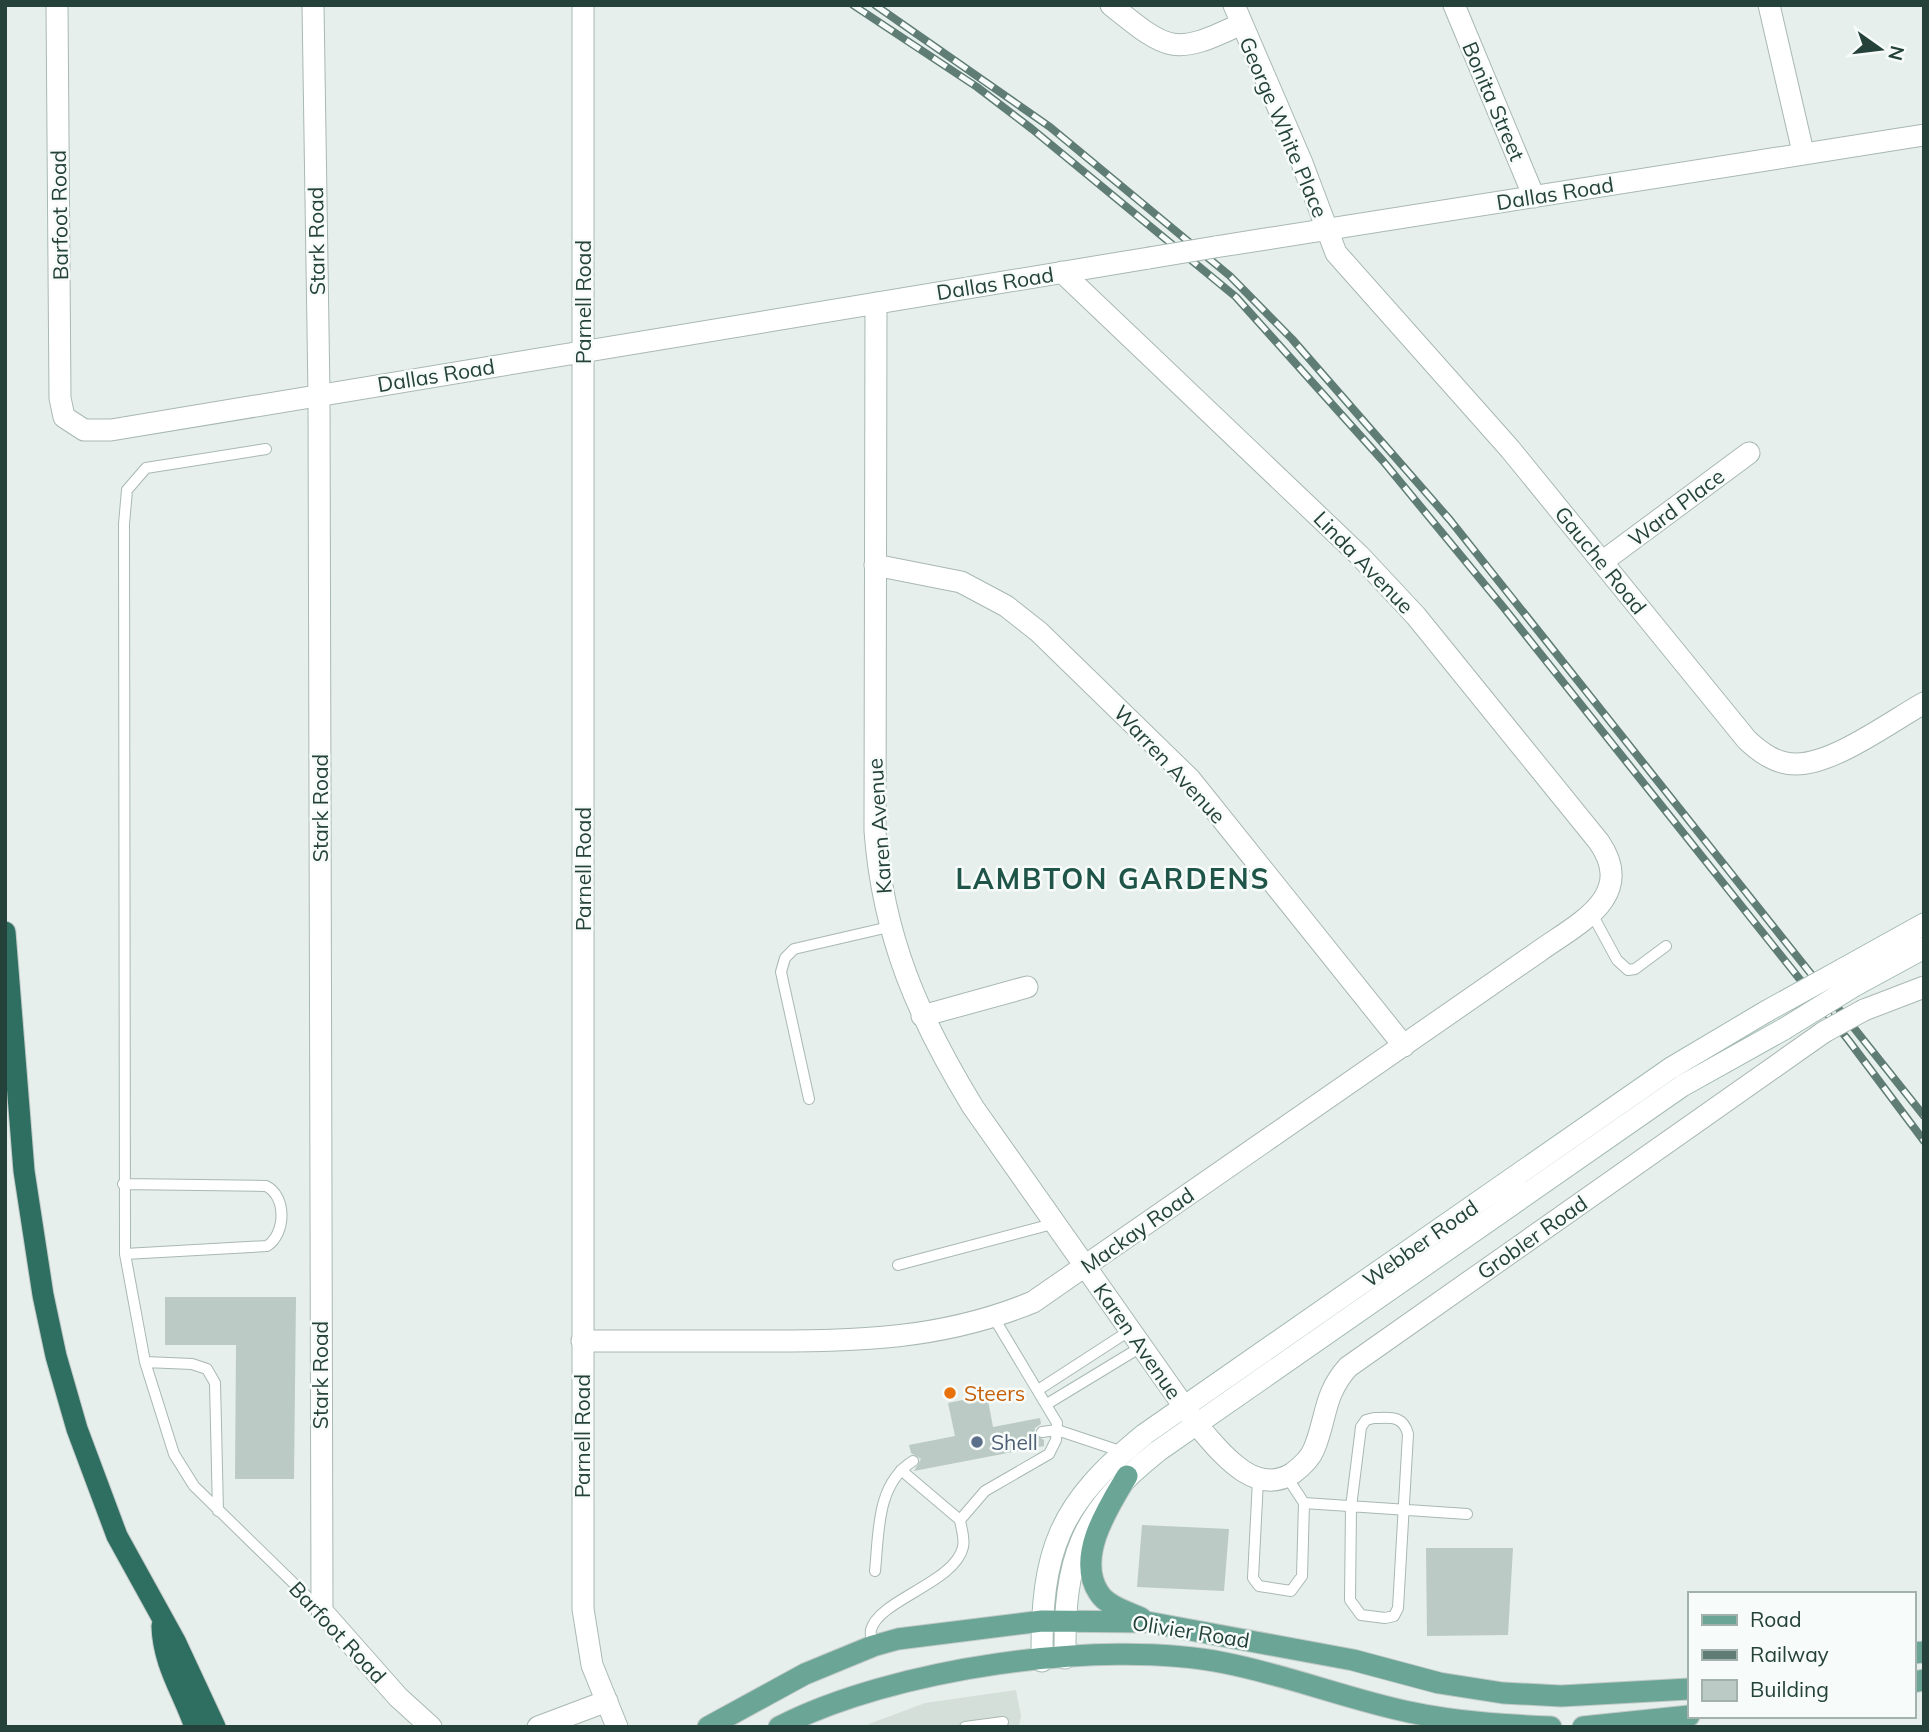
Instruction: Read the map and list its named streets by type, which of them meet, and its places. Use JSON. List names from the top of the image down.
{
  "streets": {
    "main road": ["Olivier Road"],
    "street": [
      "Bonita Street",
      "George White Place",
      "Dallas Road",
      "Barfoot Road",
      "Stark Road",
      "Parnell Road",
      "Ward Place",
      "Gauche Road",
      "Linda Avenue",
      "Warren Avenue",
      "Karen Avenue",
      "Mackay Road",
      "Grobler Road",
      "Webber Road"
    ]
  },
  "crossings": [
    ["Bonita Street", "Dallas Road"],
    ["George White Place", "Dallas Road"],
    ["George White Place", "Gauche Road"],
    ["Dallas Road", "Barfoot Road"],
    ["Dallas Road", "Stark Road"],
    ["Dallas Road", "Parnell Road"],
    ["Dallas Road", "Gauche Road"],
    ["Dallas Road", "Linda Avenue"],
    ["Dallas Road", "Karen Avenue"],
    ["Barfoot Road", "Stark Road"],
    ["Parnell Road", "Mackay Road"],
    ["Ward Place", "Gauche Road"],
    ["Linda Avenue", "Mackay Road"],
    ["Warren Avenue", "Karen Avenue"],
    ["Warren Avenue", "Mackay Road"],
    ["Karen Avenue", "Mackay Road"],
    ["Karen Avenue", "Webber Road"],
    ["Webber Road", "Olivier Road"]
  ],
  "districts": ["LAMBTON GARDENS"],
  "places": ["Steers", "Shell"],
  "legend": ["Road", "Railway", "Building"],
  "north": "right"
}
